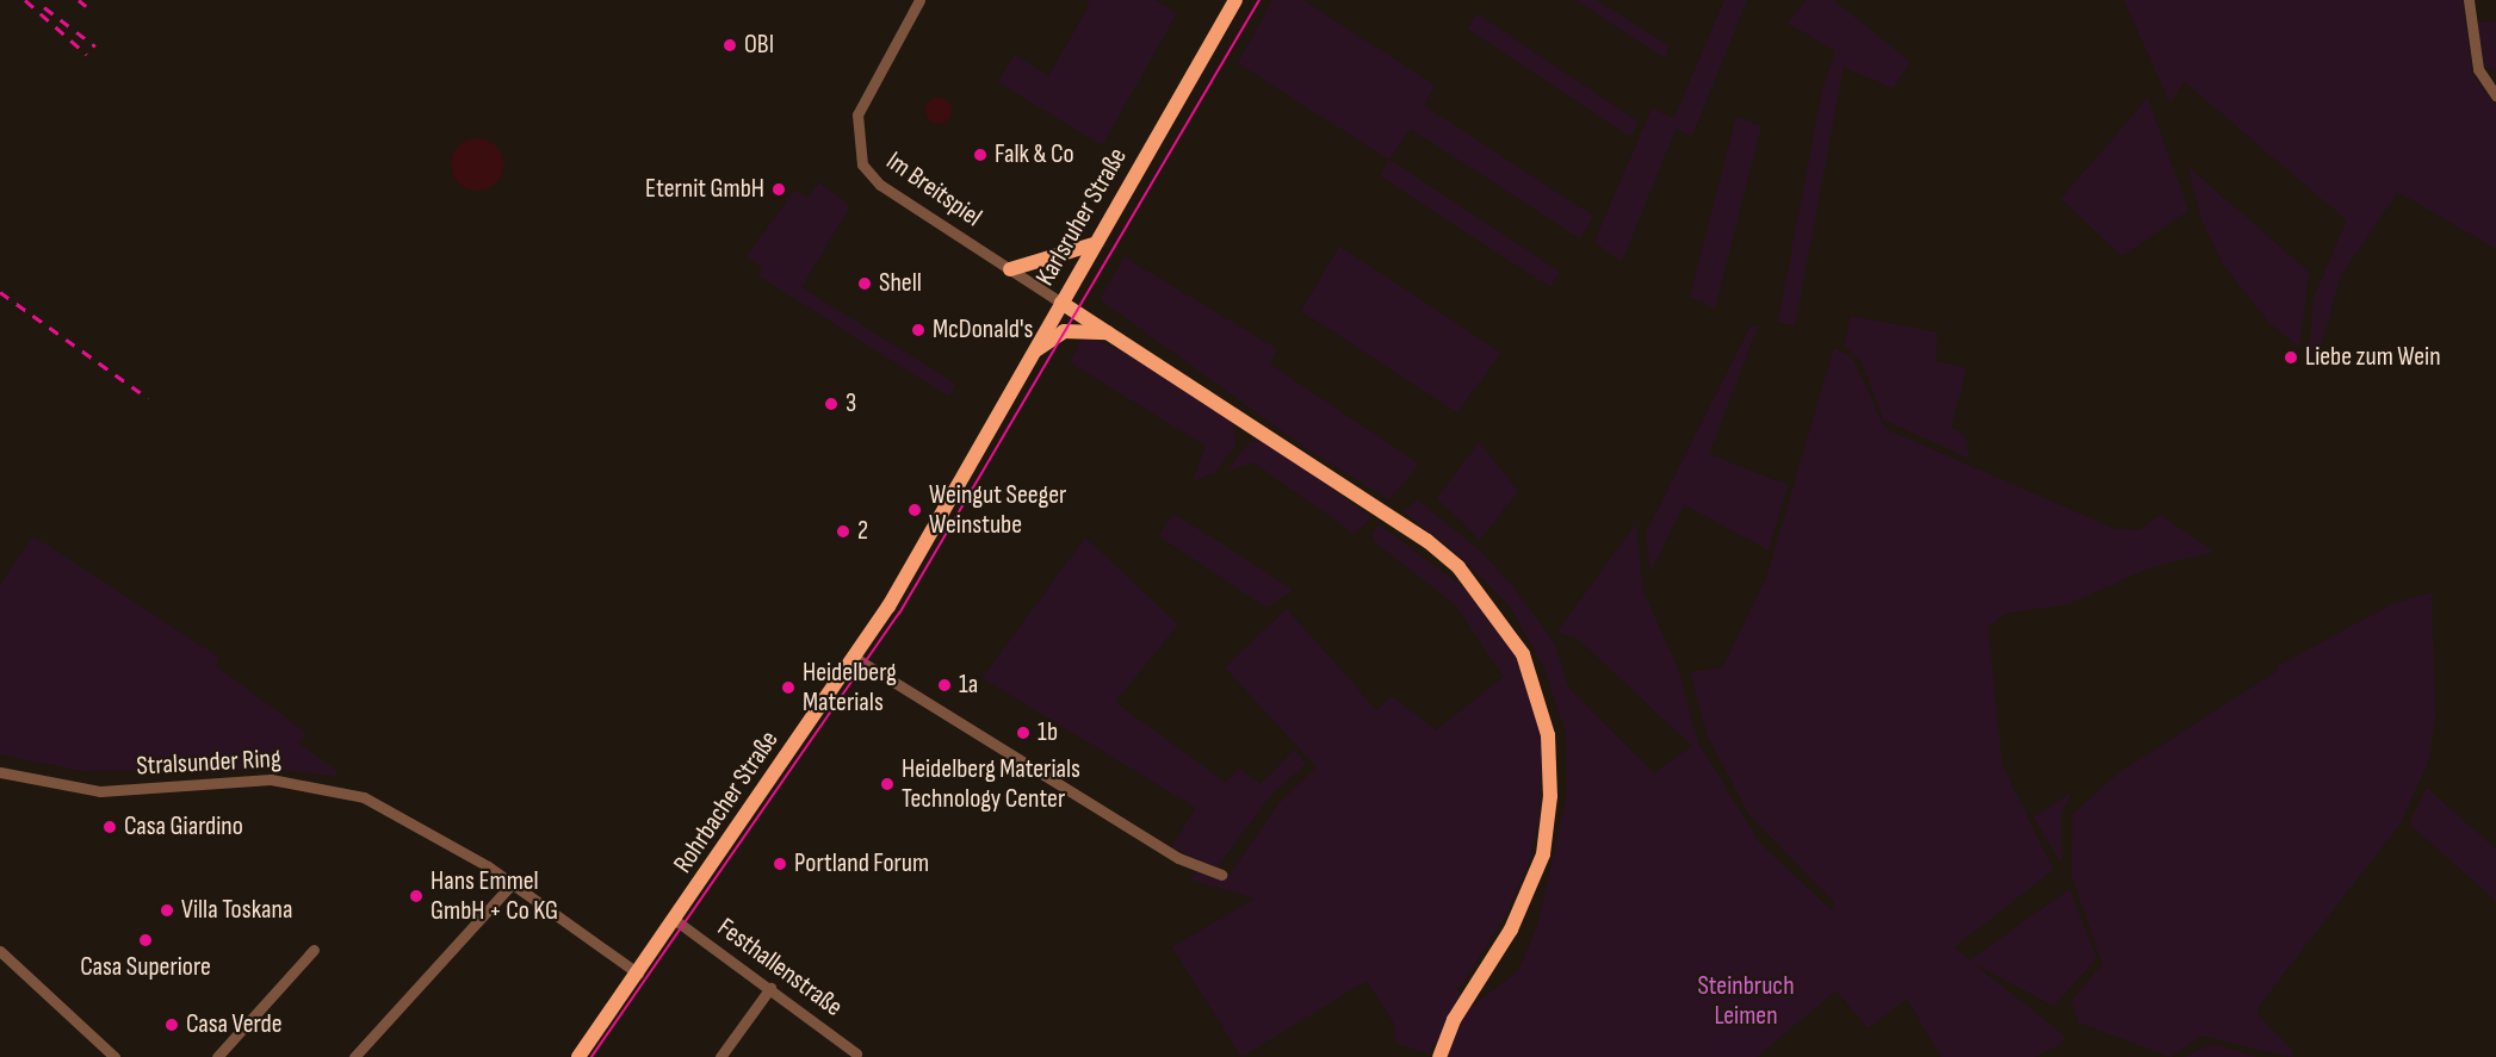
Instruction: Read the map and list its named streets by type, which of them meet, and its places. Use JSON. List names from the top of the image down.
{
  "streets": {
    "main road": ["Karlsruher Straße", "Rohrbacher Straße"],
    "street": ["Im Breitspiel", "Stralsunder Ring", "Festhallenstraße"]
  },
  "crossings": [
    ["Im Breitspiel", "Karlsruher Straße"],
    ["Karlsruher Straße", "Rohrbacher Straße"],
    ["Stralsunder Ring", "Rohrbacher Straße"],
    ["Rohrbacher Straße", "Festhallenstraße"]
  ],
  "parks": ["Steinbruch Leimen"],
  "places": [
    "OBI",
    "Falk & Co",
    "Eternit GmbH",
    "Shell",
    "McDonald's",
    "Liebe zum Wein",
    "3",
    "Weingut Seeger Weinstube",
    "2",
    "1a",
    "Heidelberg Materials",
    "1b",
    "Heidelberg Materials Technology Center",
    "Casa Giardino",
    "Portland Forum",
    "Hans Emmel GmbH + Co KG",
    "Villa Toskana",
    "Casa Superiore",
    "Casa Verde"
  ]
}
